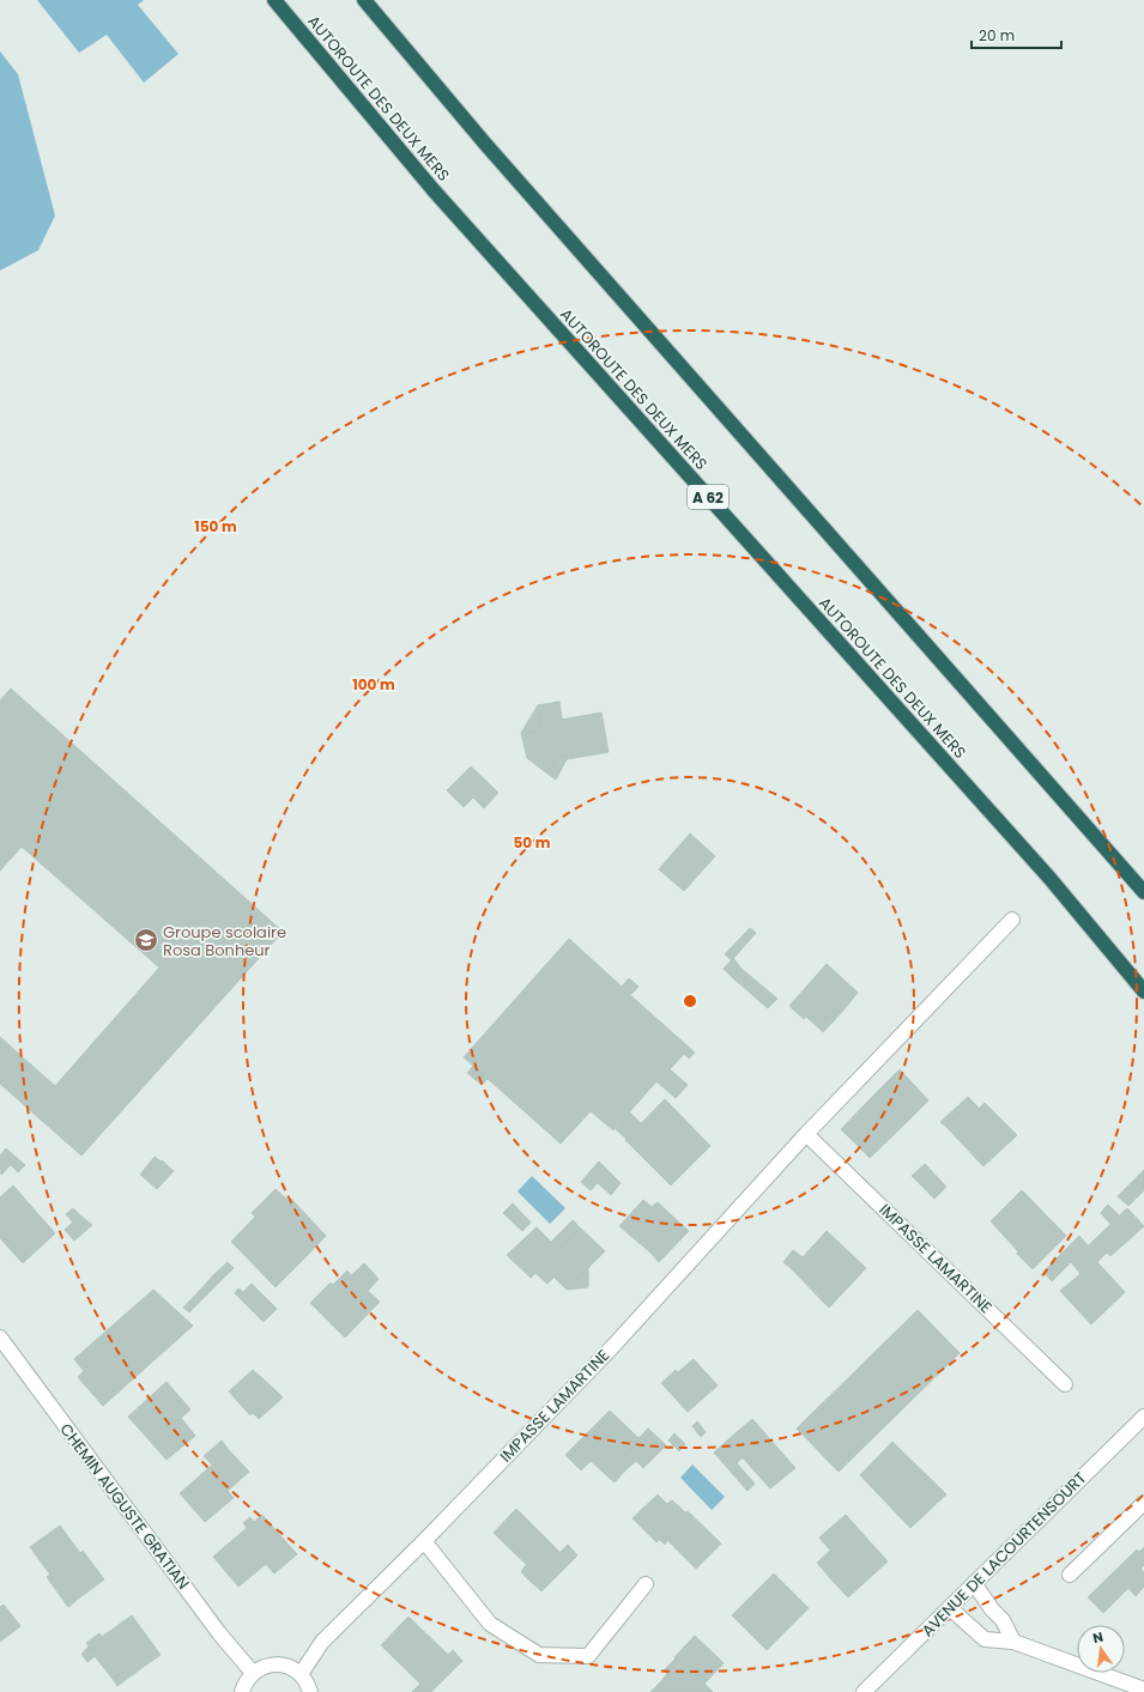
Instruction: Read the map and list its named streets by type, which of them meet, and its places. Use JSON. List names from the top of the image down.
{
  "streets": {
    "highway": ["AUTOROUTE DES DEUX MERS", "A 62"],
    "street": ["IMPASSE LAMARTINE", "CHEMIN AUGUSTE GRATIAN", "AVENUE DE LACOURTENSOURT"]
  },
  "places": {
    "school or university": ["Groupe scolaire Rosa Bonheur"]
  },
  "scale_bar": "20 m",
  "north": "top",
  "rings": ["150 m", "100 m", "50 m"]
}
